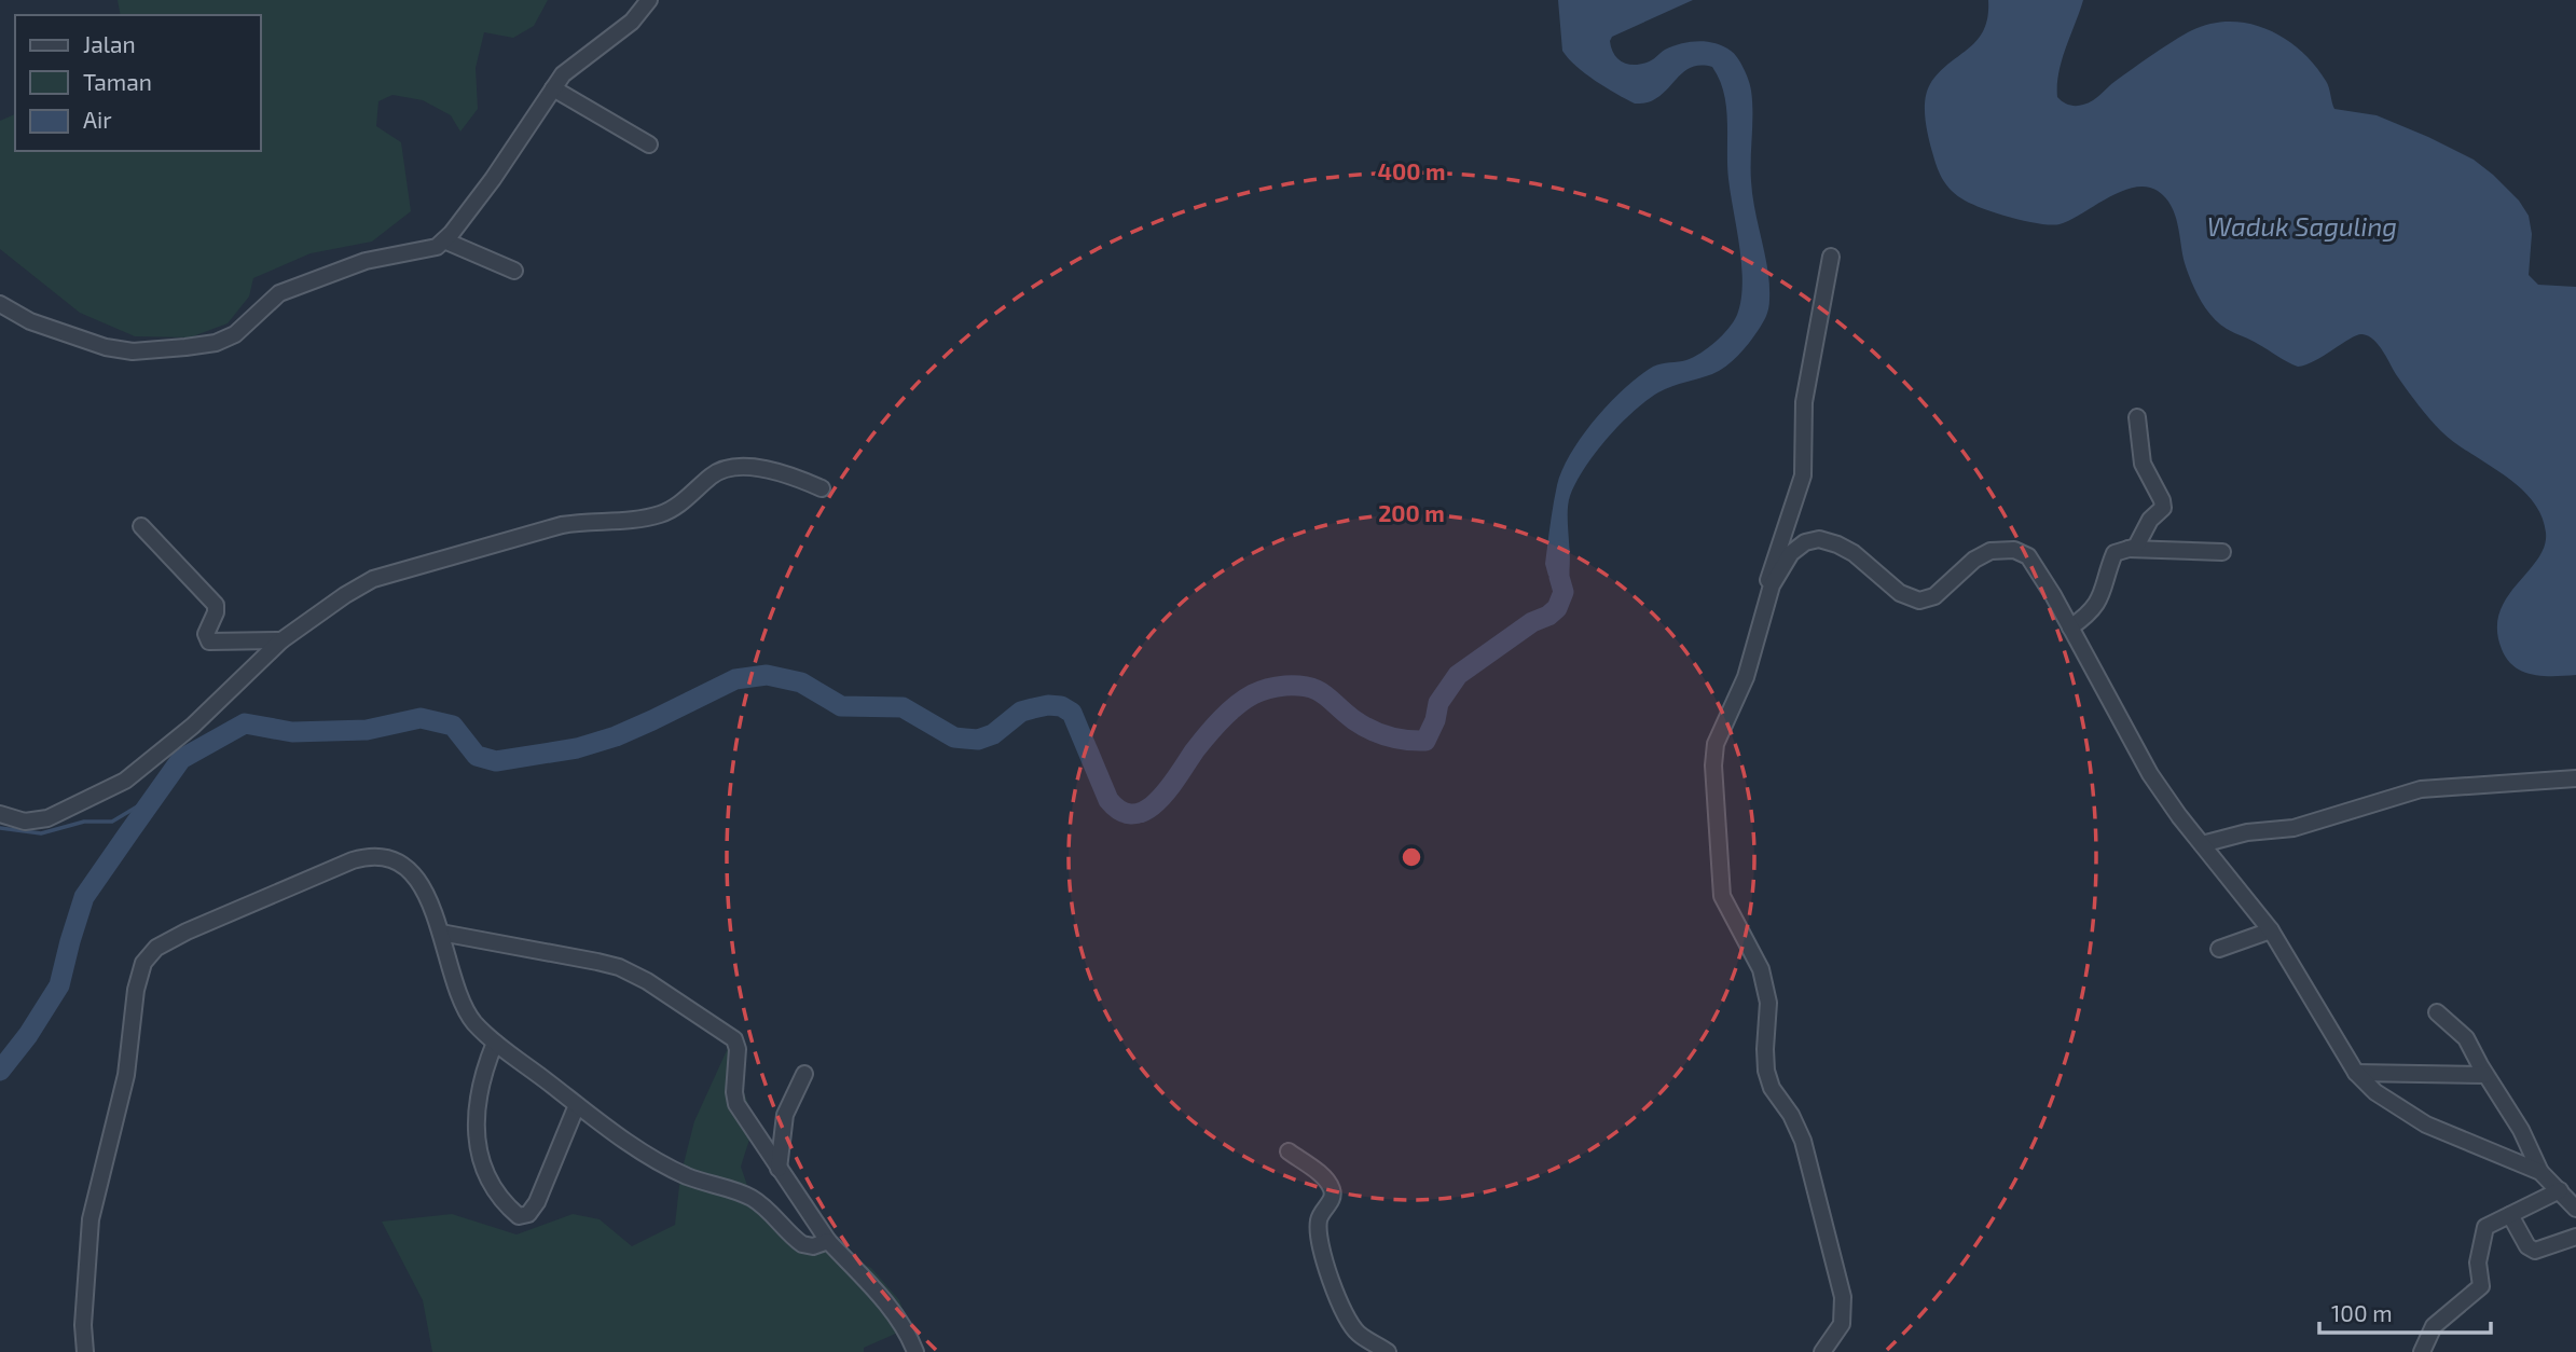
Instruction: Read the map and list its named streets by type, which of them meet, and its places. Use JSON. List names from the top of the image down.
{
  "water": ["Waduk Saguling"],
  "legend": ["Jalan", "Taman", "Air"],
  "scale_bar": "100 m",
  "rings": ["400 m", "200 m"]
}
